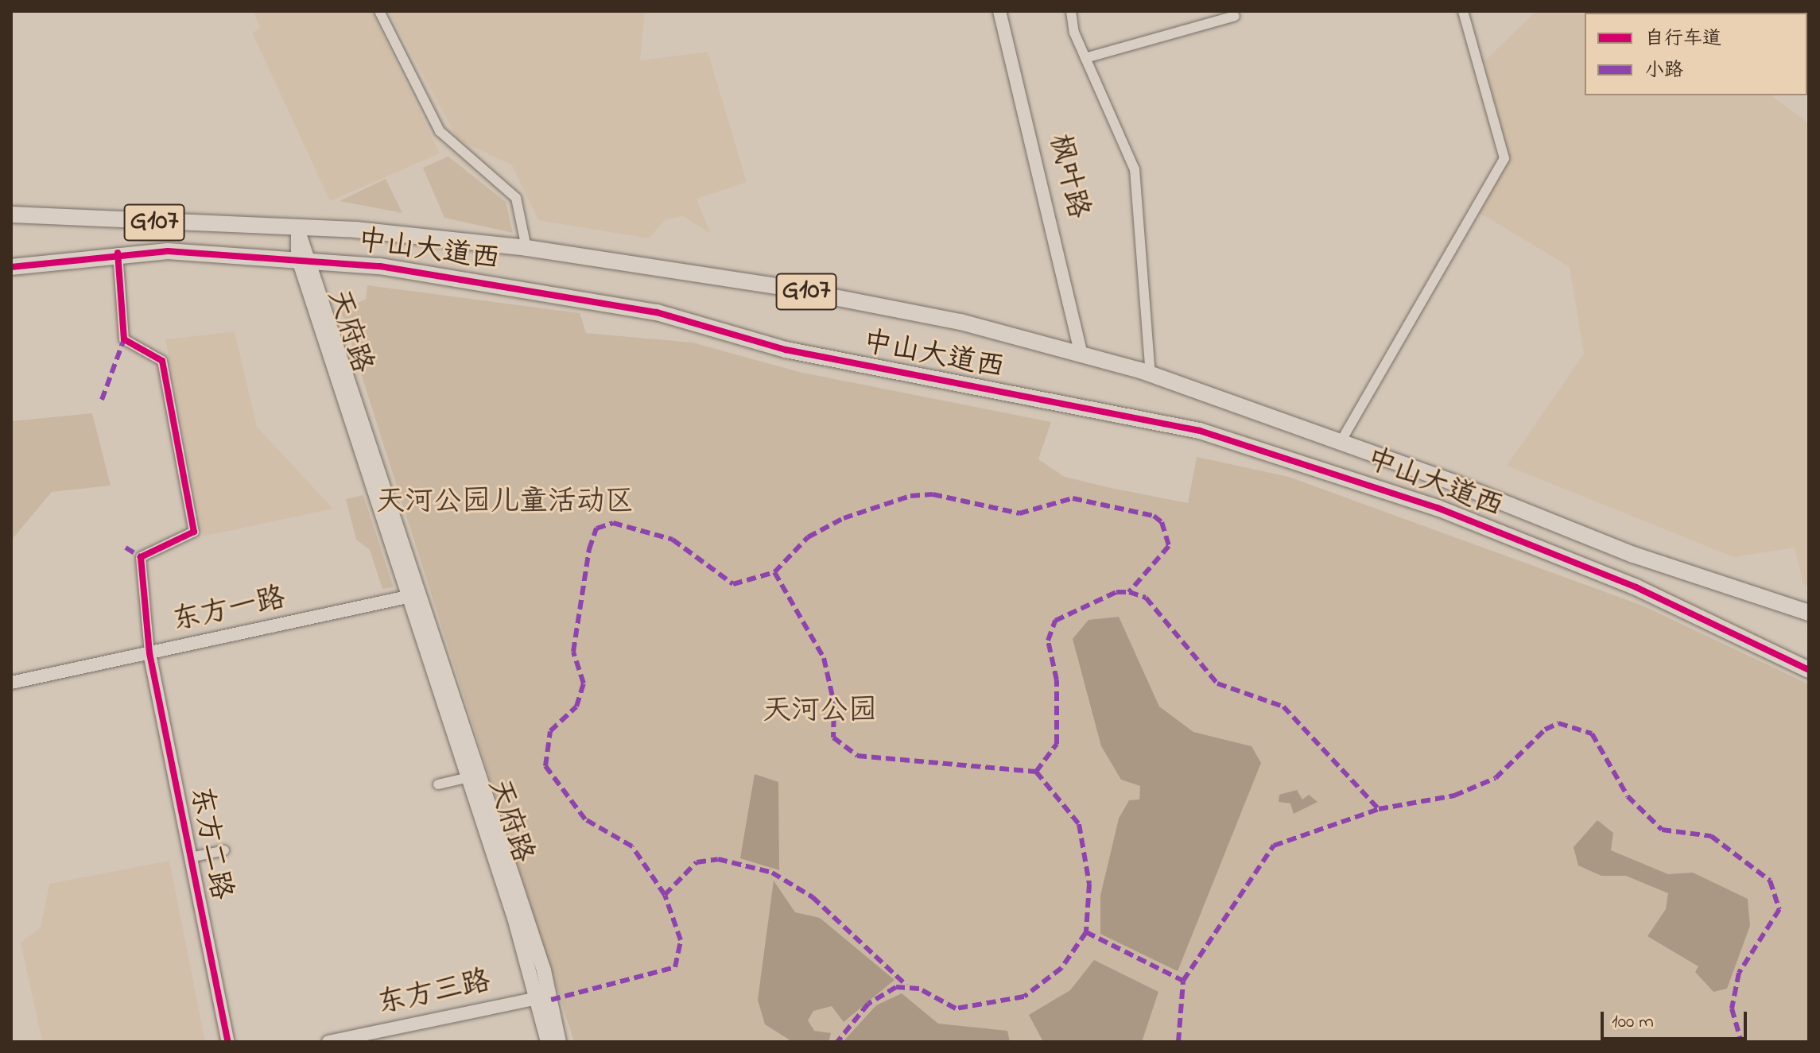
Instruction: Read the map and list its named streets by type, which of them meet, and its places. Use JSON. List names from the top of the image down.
{
  "streets": {
    "highway": ["G107", "中山大道西"],
    "main road": ["天府路"],
    "street": [
      "枫叶路",
      "东方一路",
      "东方二路",
      "东方三路"
    ]
  },
  "crossings": [
    ["枫叶路", "中山大道西"],
    ["中山大道西", "天府路"],
    ["天府路", "东方一路"],
    ["天府路", "东方三路"],
    ["东方一路", "东方二路"]
  ],
  "parks": ["天河公园儿童活动区", "天河公园"],
  "legend": ["自行车道", "小路"],
  "scale_bar": "100 m"
}
